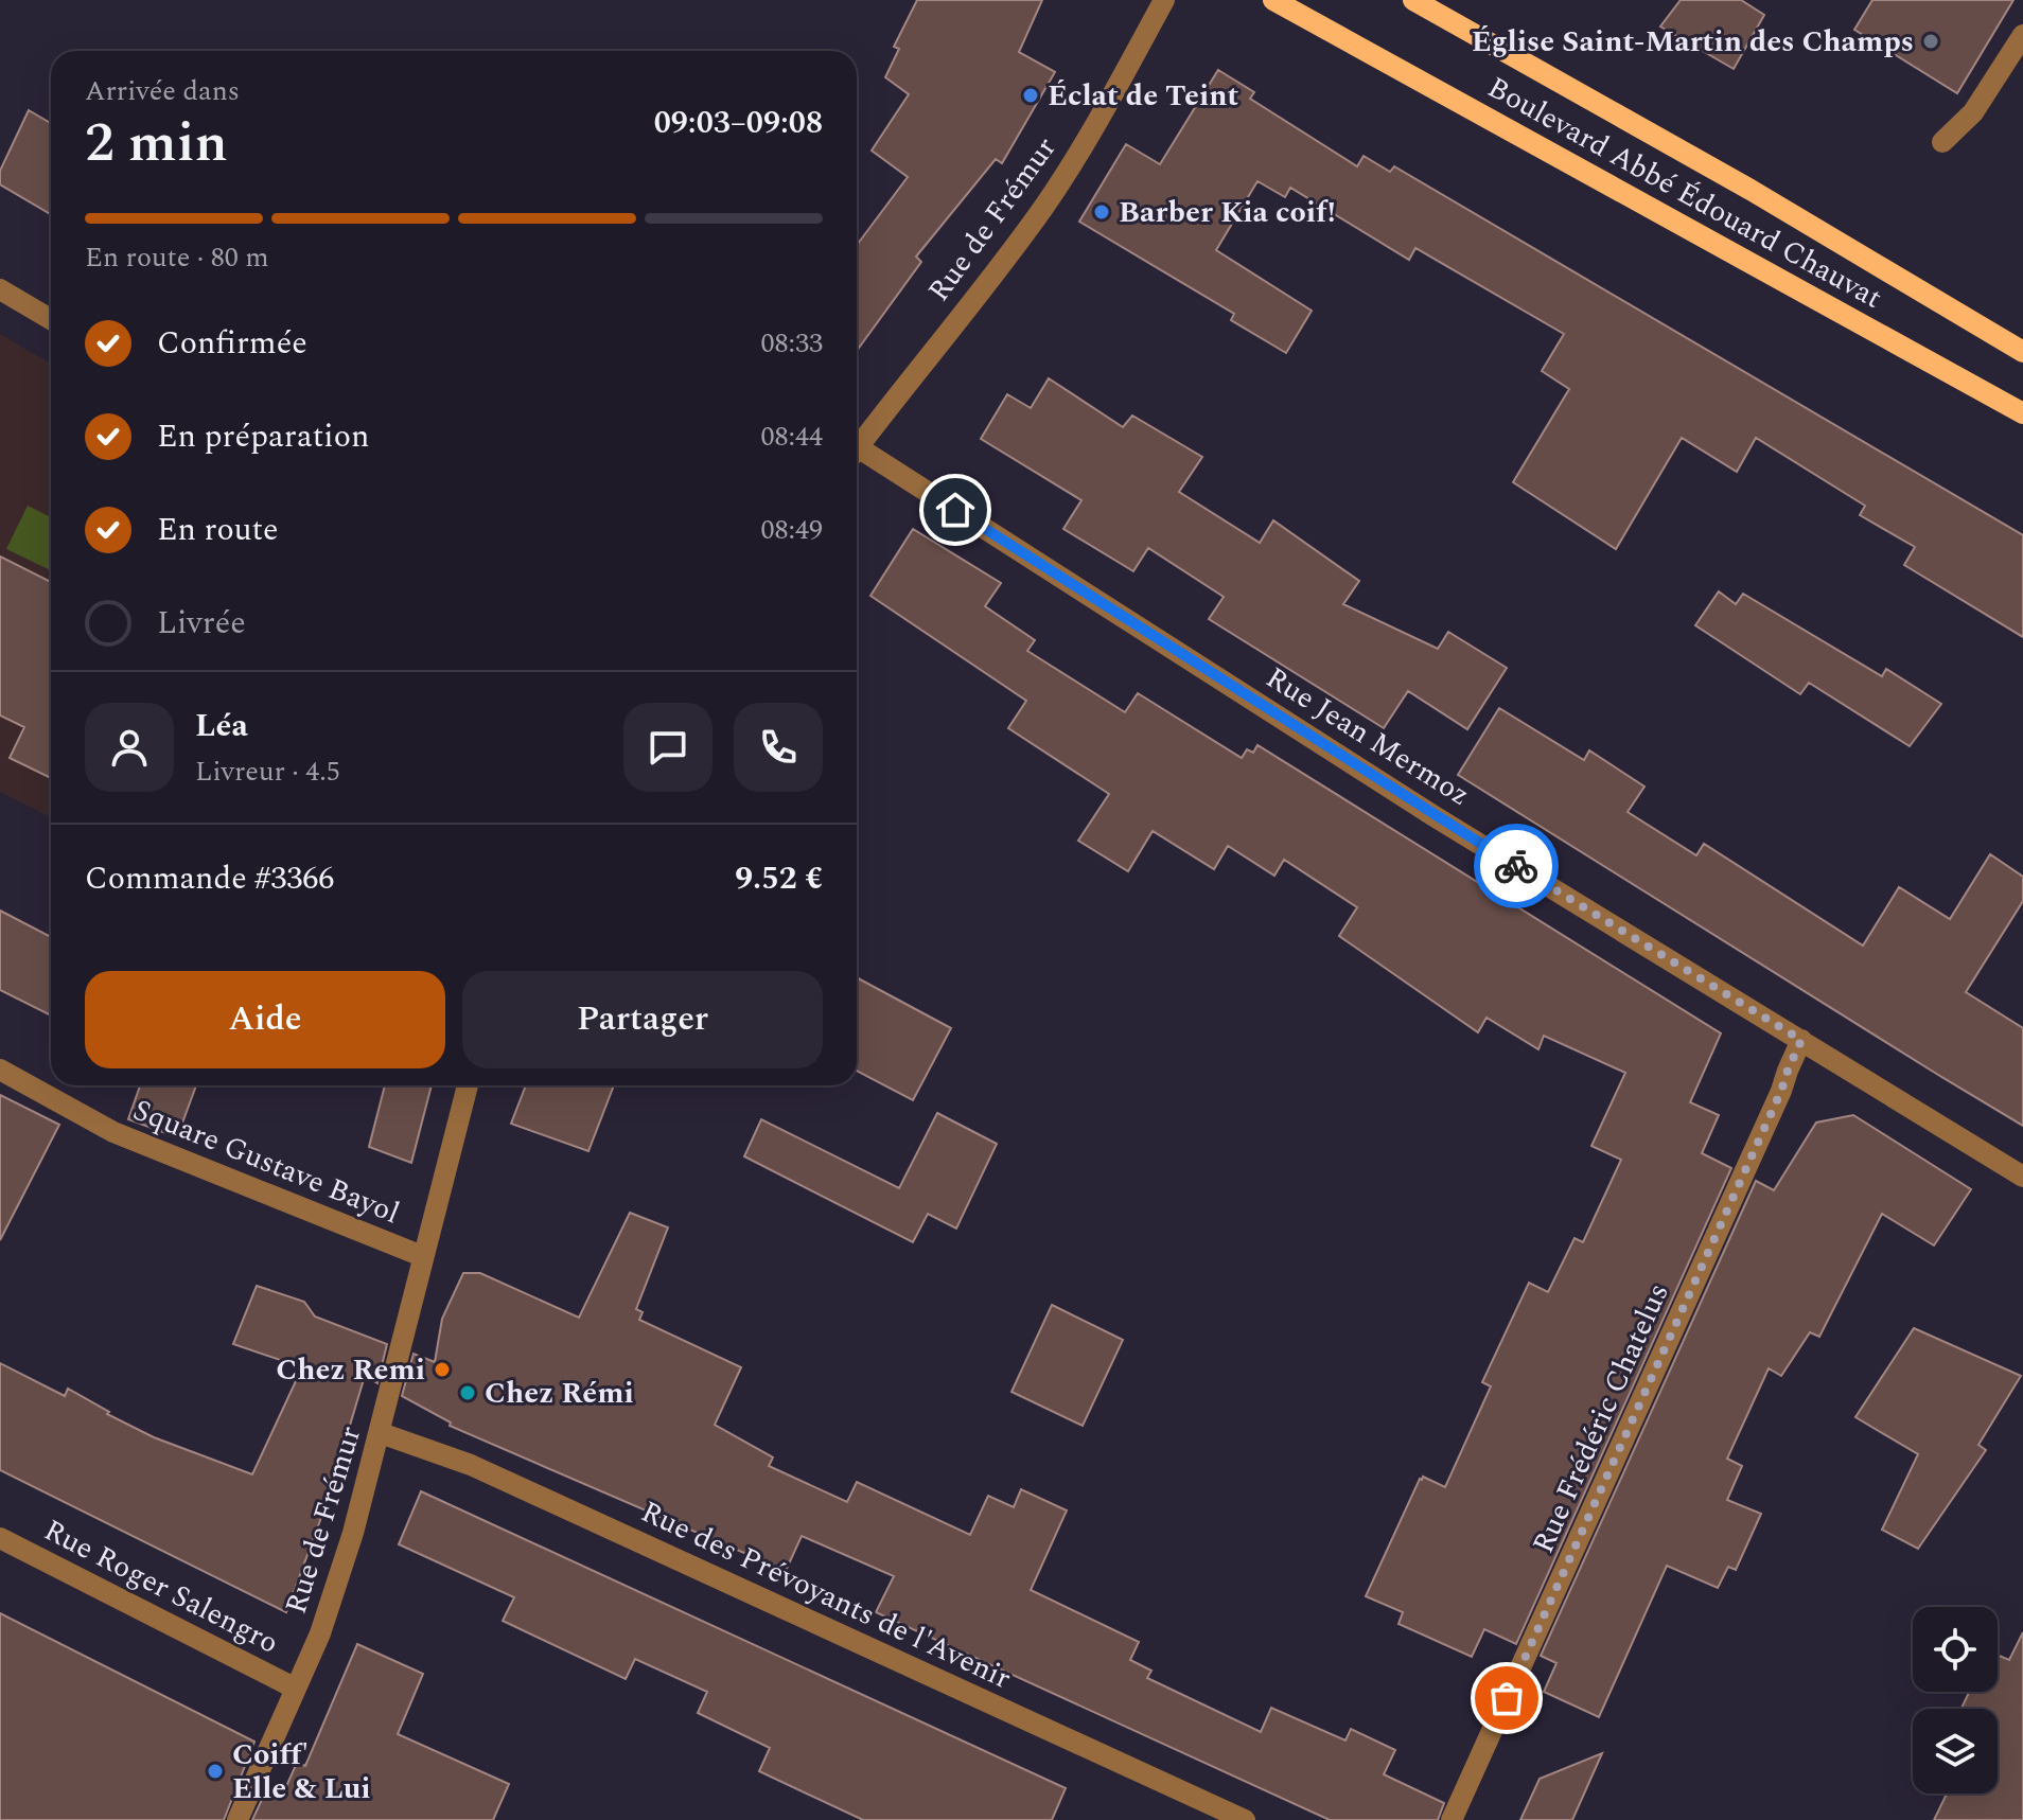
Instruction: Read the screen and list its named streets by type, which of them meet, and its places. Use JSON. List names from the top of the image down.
{
  "streets": {
    "main road": ["Boulevard Abbé Édouard Chauvat"],
    "street": [
      "Rue de Frémur",
      "Rue Jean Mermoz",
      "Square Gustave Bayol",
      "Rue Frédéric Chatelus",
      "Rue Roger Salengro",
      "Rue des Prévoyants de l'Avenir"
    ]
  },
  "crossings": [
    ["Rue de Frémur", "Square Gustave Bayol"],
    ["Rue de Frémur", "Rue Roger Salengro"],
    ["Rue de Frémur", "Rue des Prévoyants de l'Avenir"],
    ["Rue Jean Mermoz", "Rue Frédéric Chatelus"]
  ],
  "places": [
    "Église Saint-Martin des Champs",
    "Éclat de Teint",
    "Barber Kia coif!",
    "Chez Remi",
    "Chez Rémi",
    "Coiff' Elle & Lui"
  ],
  "page": {
    "heading": ["2 min", "Arrivée dans", "09:03–09:08"],
    "panel": [
      "Léa",
      "Livreur · 4.5",
      "Commande #3366",
      "9.52 €"
    ],
    "bar": "En route · 80 m",
    "list": [
      ["Confirmée", "08:33"],
      ["En préparation", "08:44"],
      ["En route", "08:49"],
      "Livrée"
    ],
    "buttons": ["Aide", "Partager"]
  }
}
